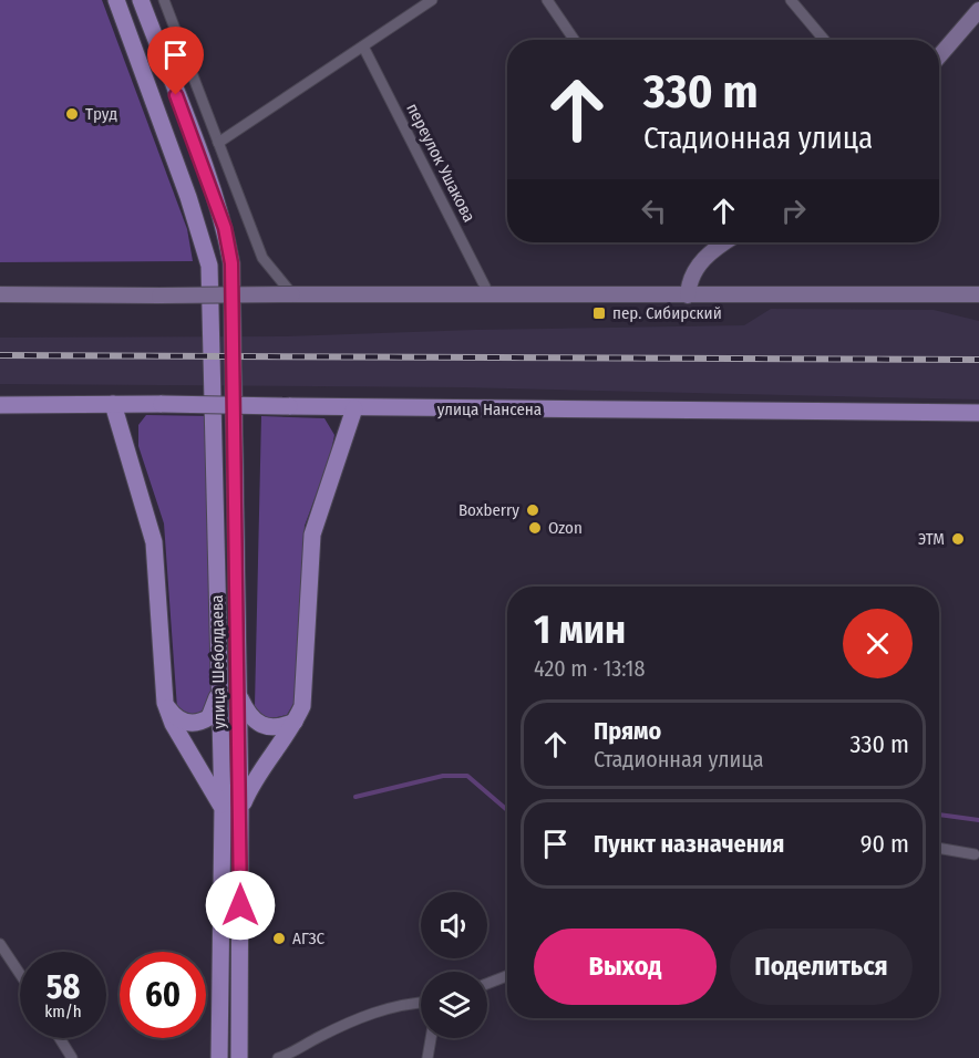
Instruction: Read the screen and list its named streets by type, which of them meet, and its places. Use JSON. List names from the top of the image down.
{
  "streets": {
    "main road": ["улица Нансена", "улица Шеболдаева"],
    "street": ["переулок Ушакова"]
  },
  "places": {
    "other": [
      "Труд",
      "Boxberry",
      "Ozon",
      "ЭТМ",
      "АГЗС"
    ],
    "transit": ["пер. Сибирский"]
  },
  "page": {
    "turn": ["330 m", "Стадионная улица"],
    "heading": ["1 мин", "420 m · 13:18"],
    "list": [
      {
        "name": "Прямо",
        "note": "Стадионная улица",
        "value": "330 m"
      },
      {
        "name": "Пункт назначения",
        "value": "90 m"
      }
    ],
    "buttons": ["Выход", "Поделиться"],
    "speed": "58 km/h",
    "limit": "60"
  }
}
